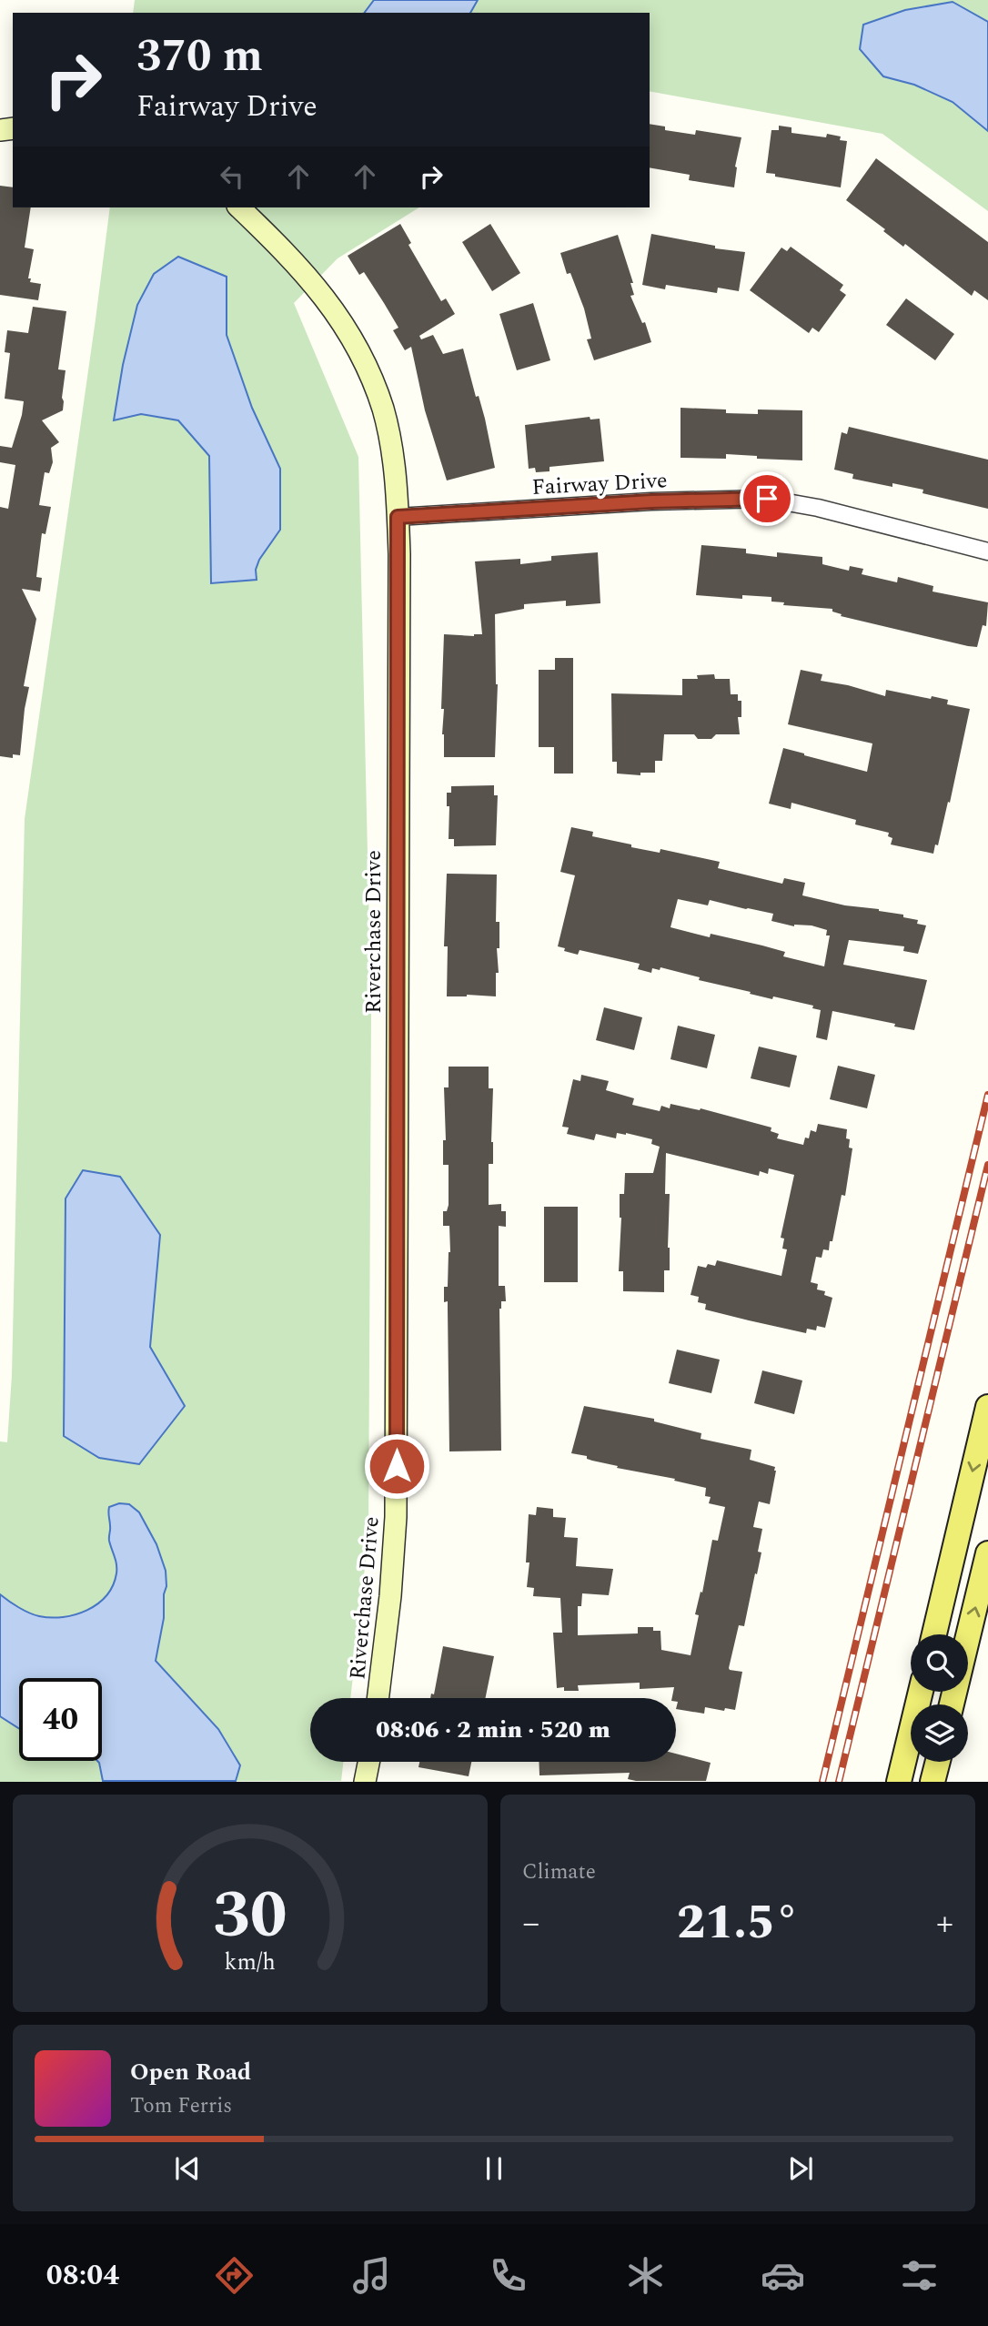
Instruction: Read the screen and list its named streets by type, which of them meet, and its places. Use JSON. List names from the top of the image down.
{
  "streets": {
    "street": ["Fairway Drive", "Riverchase Drive"]
  },
  "crossings": [
    ["Fairway Drive", "Riverchase Drive"]
  ],
  "page": {
    "turn": ["370 m", "Fairway Drive"],
    "limit": "40",
    "trip": "08:06 · 2 min · 520 m",
    "tile": "Climate",
    "heat": ["−", "21.5°", "+"],
    "song": ["Open Road", "Tom Ferris"],
    "tabs": "08:04",
    "gauge": ["30", "km/h"]
  }
}
